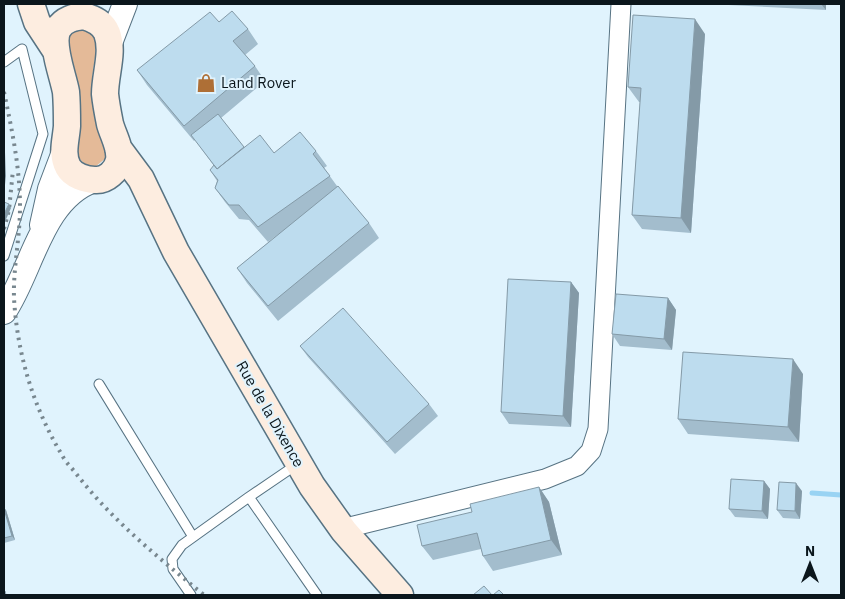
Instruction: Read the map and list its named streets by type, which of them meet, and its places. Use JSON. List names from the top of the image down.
{
  "streets": {
    "main road": ["Rue de la Dixence"]
  },
  "places": {
    "shop": ["Land Rover"]
  },
  "north": "top"
}
